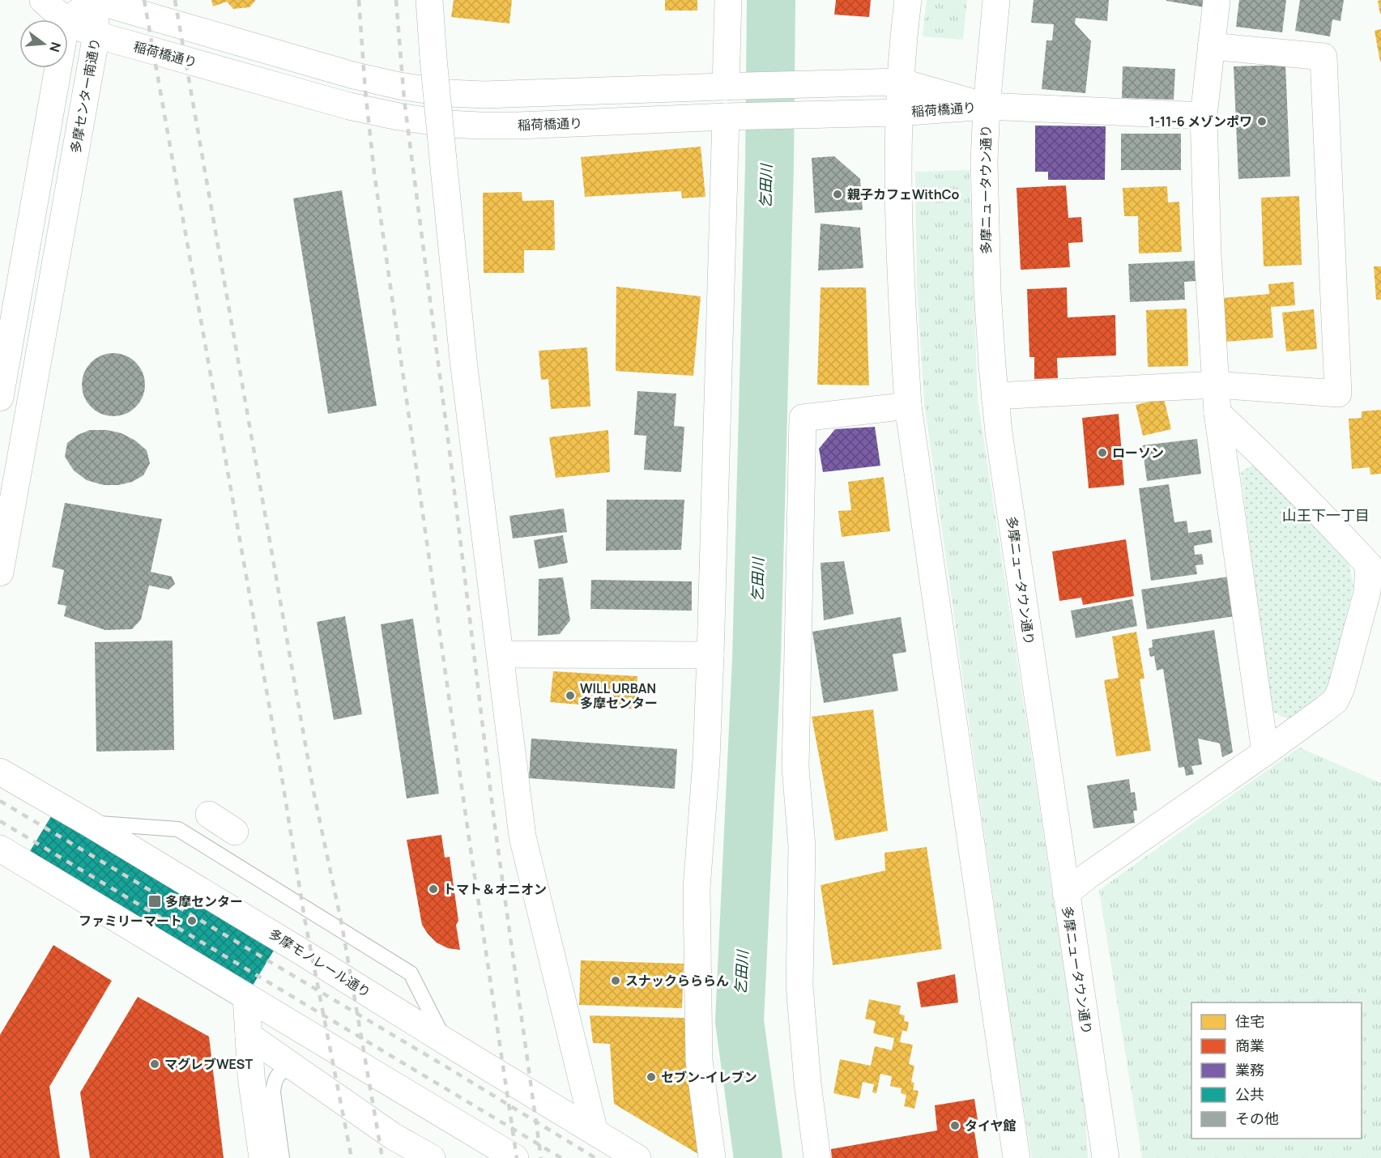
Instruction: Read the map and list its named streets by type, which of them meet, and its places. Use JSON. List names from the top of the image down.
{
  "streets": {
    "street": [
      "稲荷橋通り",
      "多摩センター南通り",
      "多摩ニュータウン通り",
      "多摩モノレール通り"
    ]
  },
  "crossings": [
    ["稲荷橋通り", "多摩センター南通り"],
    ["稲荷橋通り", "多摩ニュータウン通り"]
  ],
  "districts": ["山王下一丁目"],
  "water": ["乞田川"],
  "places": {
    "other": [
      "1-11-6 メゾンポワ",
      "親子カフェWithCo",
      "ローソン",
      "WILL URBAN 多摩センター",
      "トマト＆オニオン",
      "ファミリーマート",
      "スナックらららん",
      "マグレブWEST",
      "セブン-イレブン",
      "タイヤ館"
    ],
    "transit": ["多摩センター"]
  },
  "legend": [
    "住宅",
    "商業",
    "業務",
    "公共",
    "その他"
  ],
  "north": "right"
}
